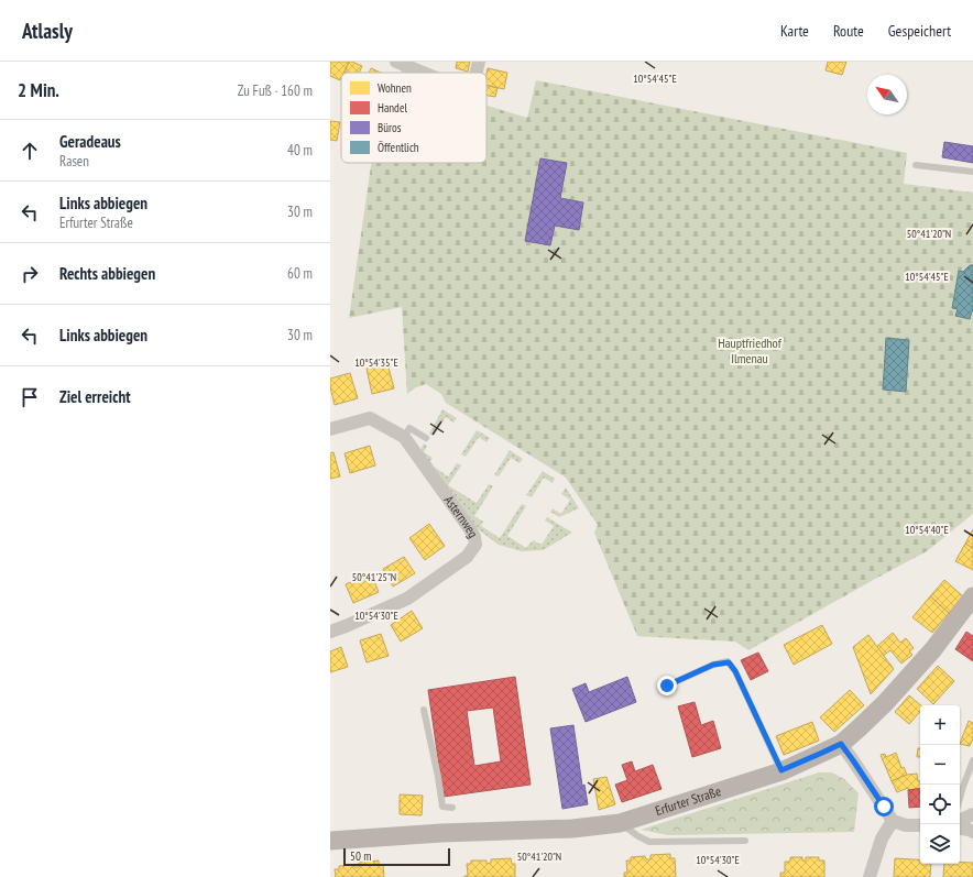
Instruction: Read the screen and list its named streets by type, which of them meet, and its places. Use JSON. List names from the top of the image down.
{
  "streets": {
    "main road": ["Erfurter Straße"],
    "street": ["Asternweg"]
  },
  "parks": ["Hauptfriedhof Ilmenau"],
  "legend": [
    "Wohnen",
    "Handel",
    "Büros",
    "Öffentlich"
  ],
  "scale_bar": "50 m",
  "north": "top left",
  "page": {
    "header": "Atlasly",
    "nav": ["Karte", "Route", "Gespeichert"],
    "heading": ["2 Min.", "Zu Fuß · 160 m"],
    "list": [
      ["Geradeaus", "Rasen", "40 m"],
      ["Links abbiegen", "Erfurter Straße", "30 m"],
      ["Rechts abbiegen", "60 m"],
      ["Links abbiegen", "30 m"],
      "Ziel erreicht"
    ],
    "map_buttons": ["+", "−"],
    "scale": "50 m"
  },
  "coordinates": [
    "10°54'45\"E",
    "50°41'20\"N",
    "10°54'35\"E",
    "10°54'40\"E",
    "50°41'25\"N",
    "10°54'30\"E"
  ]
}
